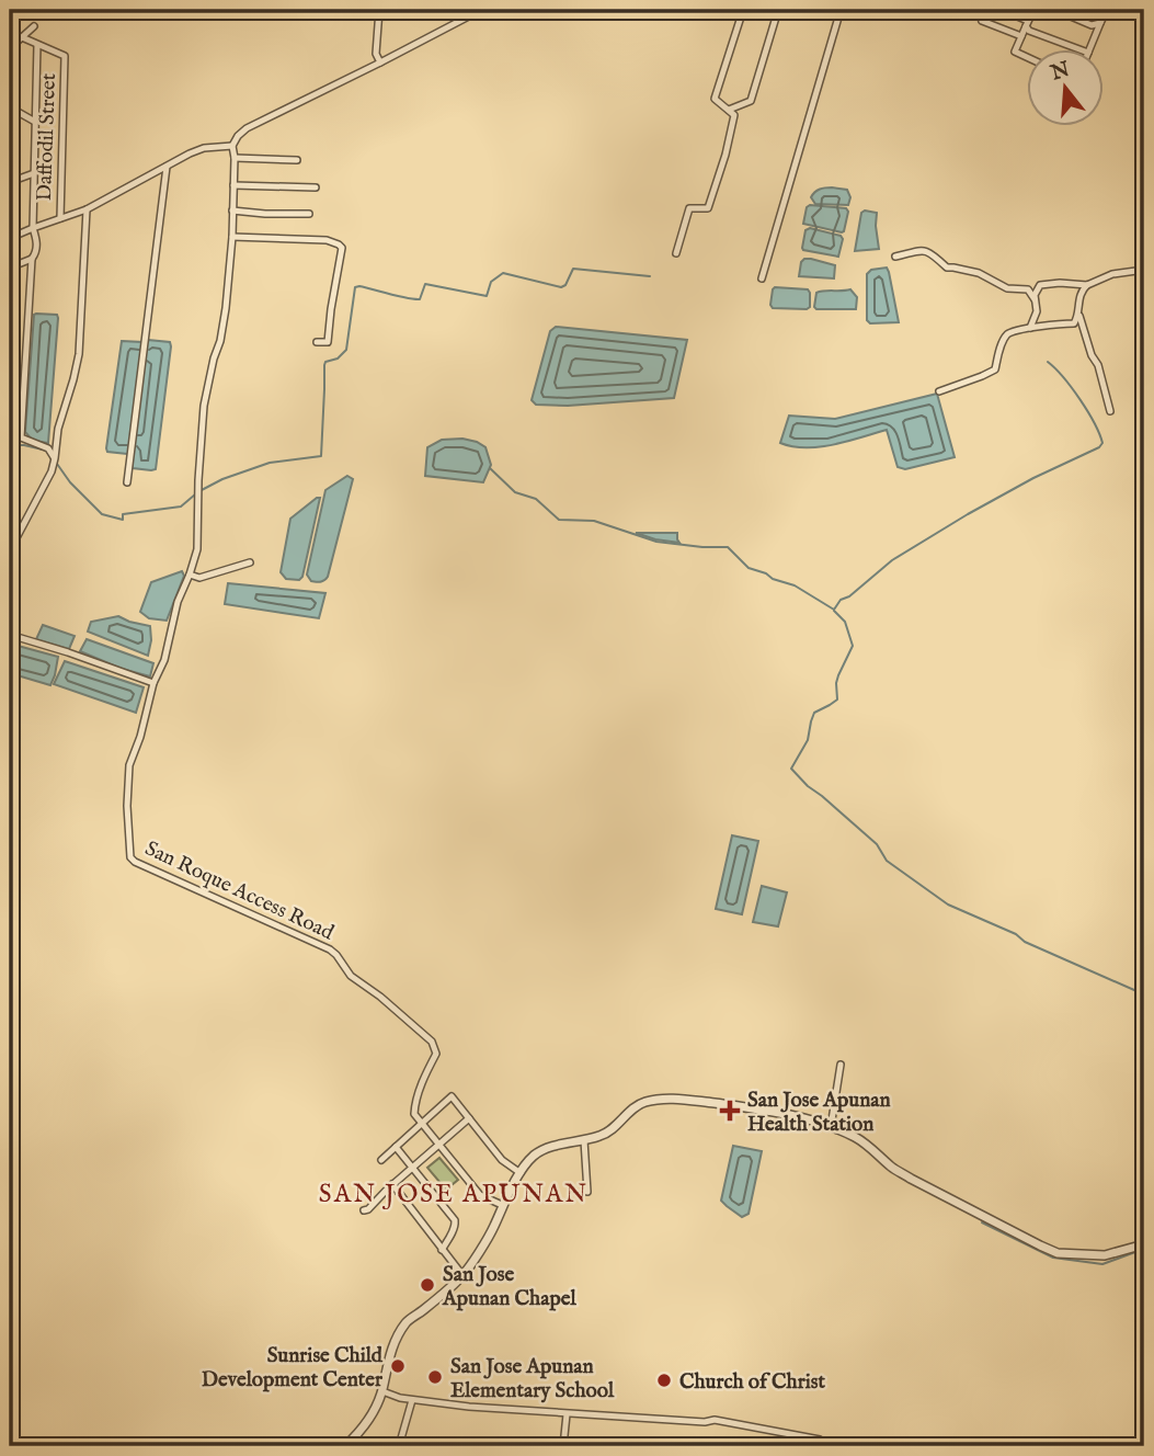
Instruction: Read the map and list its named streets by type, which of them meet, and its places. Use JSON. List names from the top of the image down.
{
  "streets": {
    "street": ["Daffodil Street", "San Roque Access Road"]
  },
  "districts": ["SAN JOSE APUNAN"],
  "places": {
    "health": ["San Jose Apunan Health Station"],
    "other": [
      "San Jose Apunan Chapel",
      "Sunrise Child Development Center",
      "San Jose Apunan Elementary School",
      "Church of Christ"
    ]
  },
  "north": "top"
}
